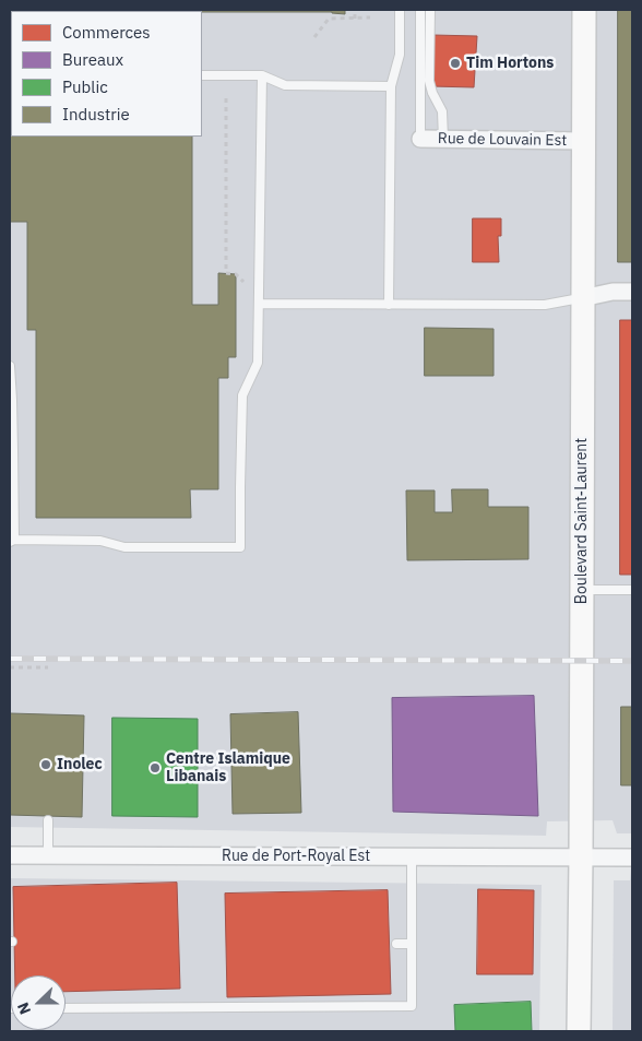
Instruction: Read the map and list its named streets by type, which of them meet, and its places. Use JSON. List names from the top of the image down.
{
  "streets": {
    "main road": ["Boulevard Saint-Laurent"],
    "street": ["Rue de Louvain Est", "Rue de Port-Royal Est"]
  },
  "crossings": [
    ["Rue de Louvain Est", "Boulevard Saint-Laurent"],
    ["Boulevard Saint-Laurent", "Rue de Port-Royal Est"]
  ],
  "places": ["Tim Hortons", "Inolec", "Centre Islamique Libanais"],
  "legend": [
    "Commerces",
    "Bureaux",
    "Public",
    "Industrie"
  ],
  "north": "left"
}
